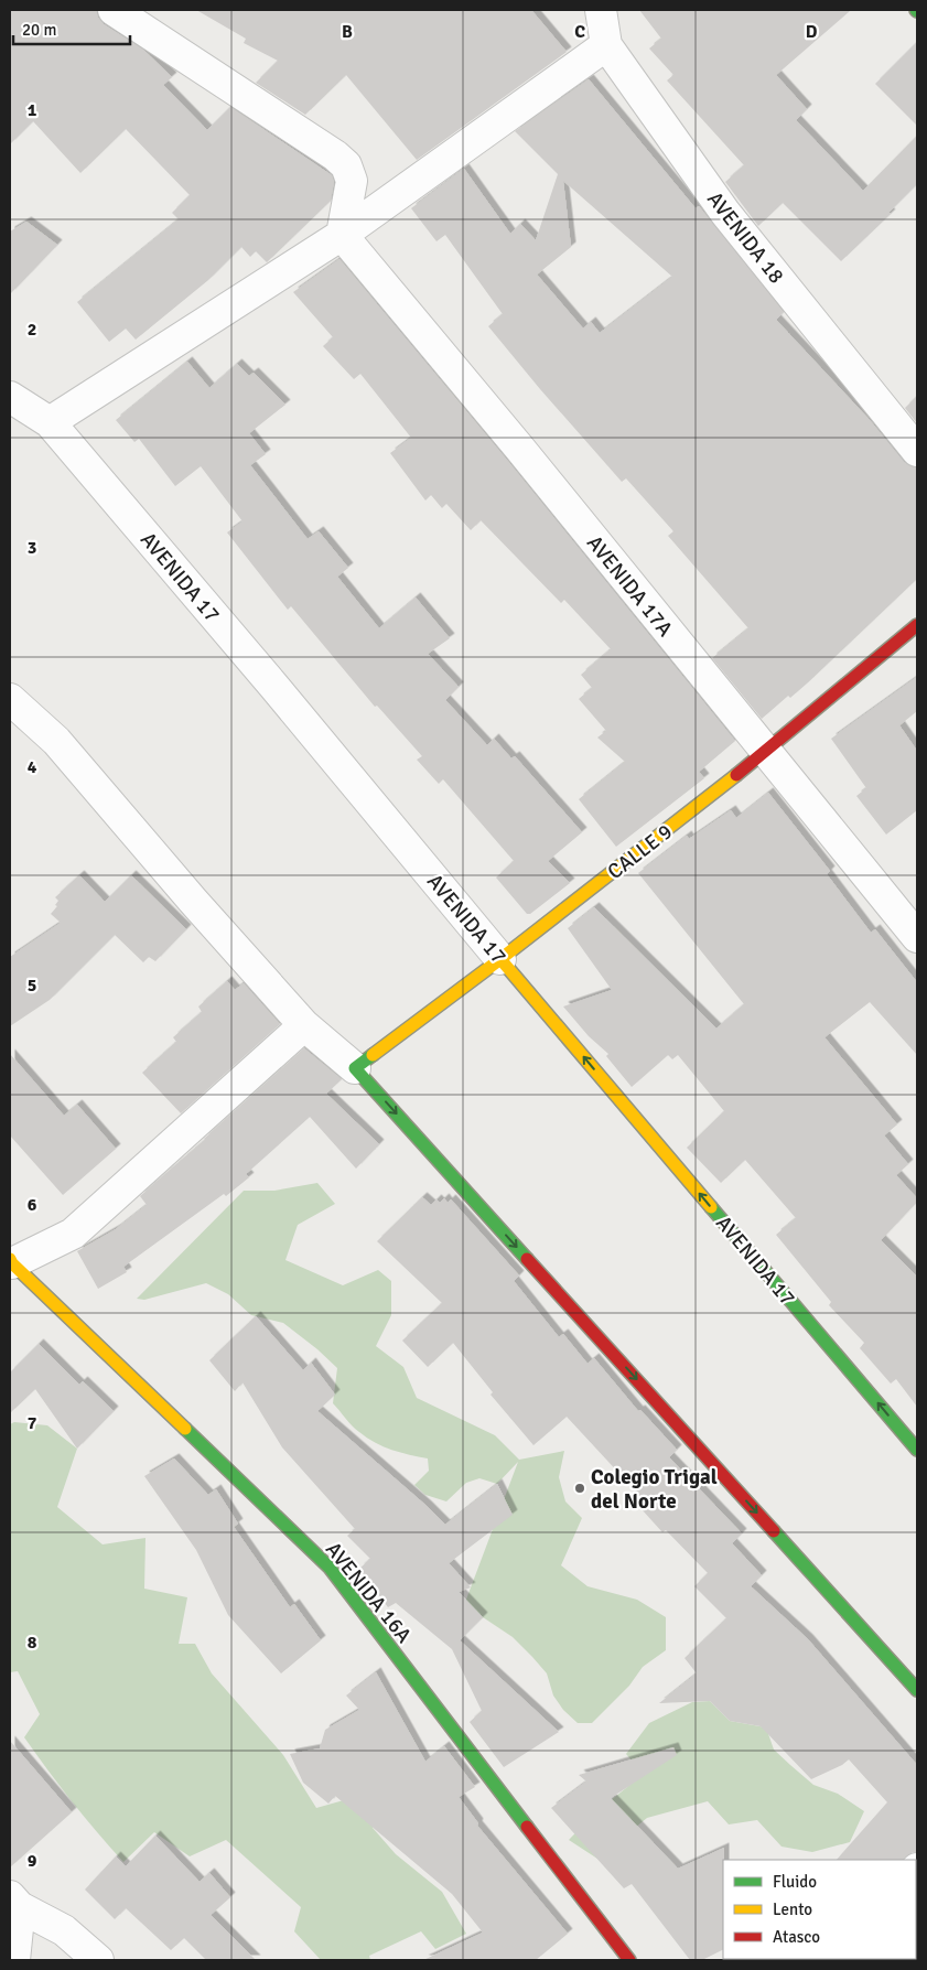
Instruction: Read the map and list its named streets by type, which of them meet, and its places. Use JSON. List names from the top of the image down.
{
  "streets": {
    "main road": ["AVENIDA 17", "CALLE 9", "AVENIDA 16A"],
    "street": ["AVENIDA 18", "AVENIDA 17A"]
  },
  "crossings": [
    ["AVENIDA 17", "CALLE 9"],
    ["AVENIDA 17A", "CALLE 9"]
  ],
  "one_way": ["AVENIDA 17"],
  "places": ["Colegio Trigal del Norte"],
  "legend": ["Fluido", "Lento", "Atasco"],
  "scale_bar": "20 m",
  "grid": {
    "columns": ["B", "C", "D"],
    "rows": [
      "1",
      "2",
      "3",
      "4",
      "5",
      "6",
      "7",
      "8",
      "9"
    ]
  }
}
